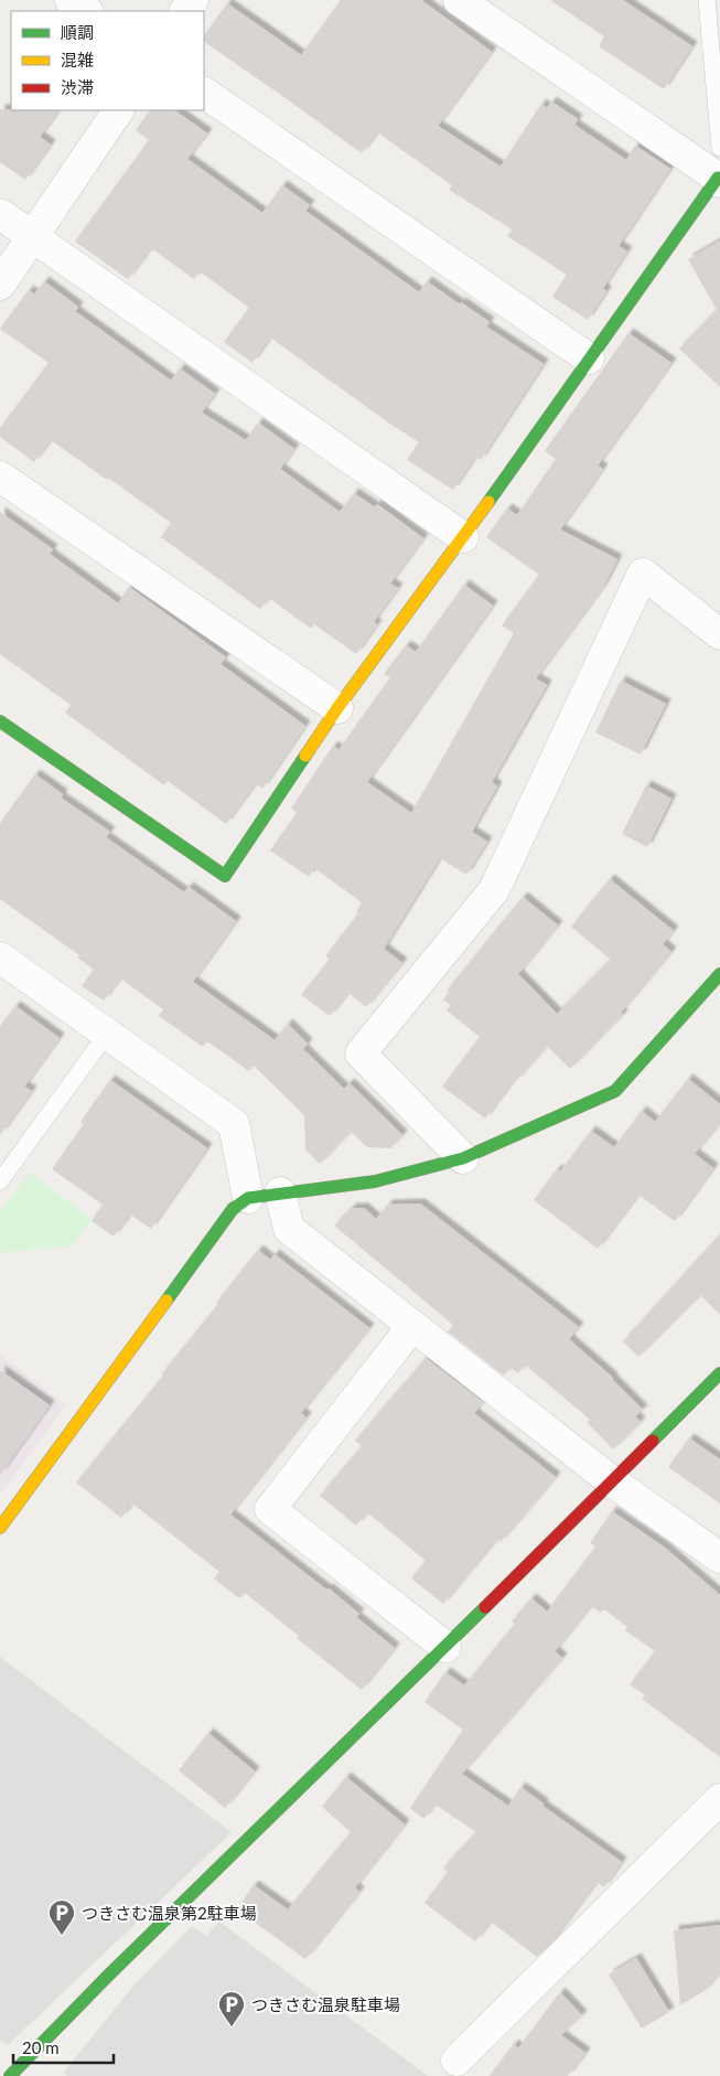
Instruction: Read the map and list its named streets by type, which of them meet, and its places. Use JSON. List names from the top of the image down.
{
  "places": {
    "parking": ["つきさむ温泉第2駐車場", "つきさむ温泉駐車場"]
  },
  "legend": ["順調", "混雑", "渋滞"],
  "scale_bar": "20 m"
}
